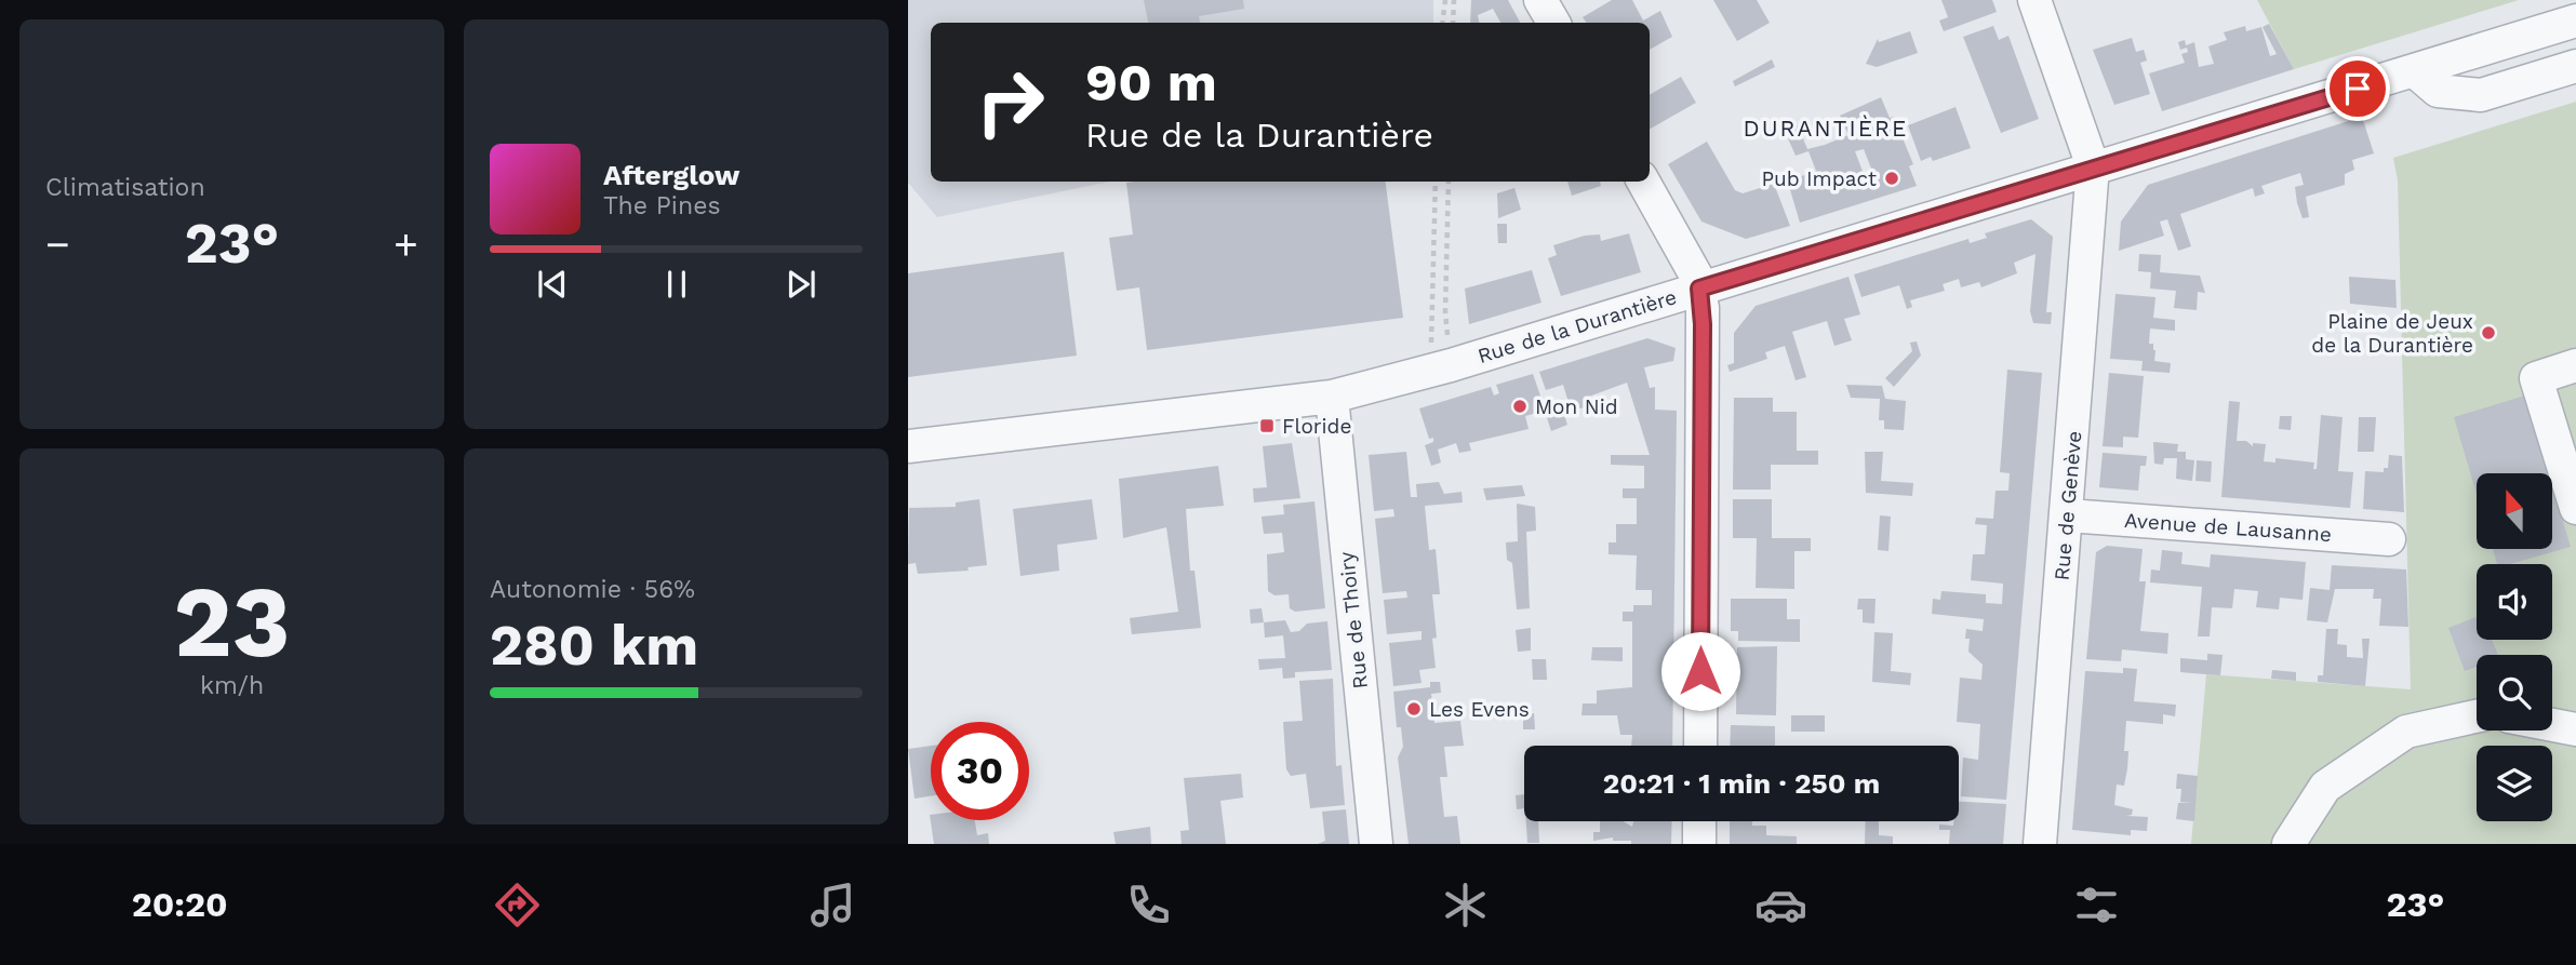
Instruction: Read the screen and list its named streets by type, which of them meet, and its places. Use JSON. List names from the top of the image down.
{
  "streets": {
    "street": [
      "Rue de la Durantière",
      "Rue de Genève",
      "Avenue de Lausanne",
      "Rue de Thoiry"
    ]
  },
  "crossings": [
    ["Rue de la Durantière", "Rue de Genève"],
    ["Rue de la Durantière", "Rue de Thoiry"],
    ["Rue de Genève", "Avenue de Lausanne"]
  ],
  "districts": ["DURANTIÈRE"],
  "places": {
    "other": [
      "Pub Impact",
      "Plaine de Jeux de la Durantière",
      "Mon Nid",
      "Les Evens"
    ],
    "transit": ["Floride"]
  },
  "north": "top",
  "page": {
    "tile": [
      "Climatisation",
      ["23", "km/h"],
      ["Autonomie · 56%", "280 km"]
    ],
    "turn": ["90 m", "Rue de la Durantière"],
    "song": ["Afterglow", "The Pines"],
    "heat": ["−", "23°", "+"],
    "limit": "30",
    "trip": "20:21 · 1 min · 250 m",
    "tabs": ["20:20", "23°"]
  }
}
